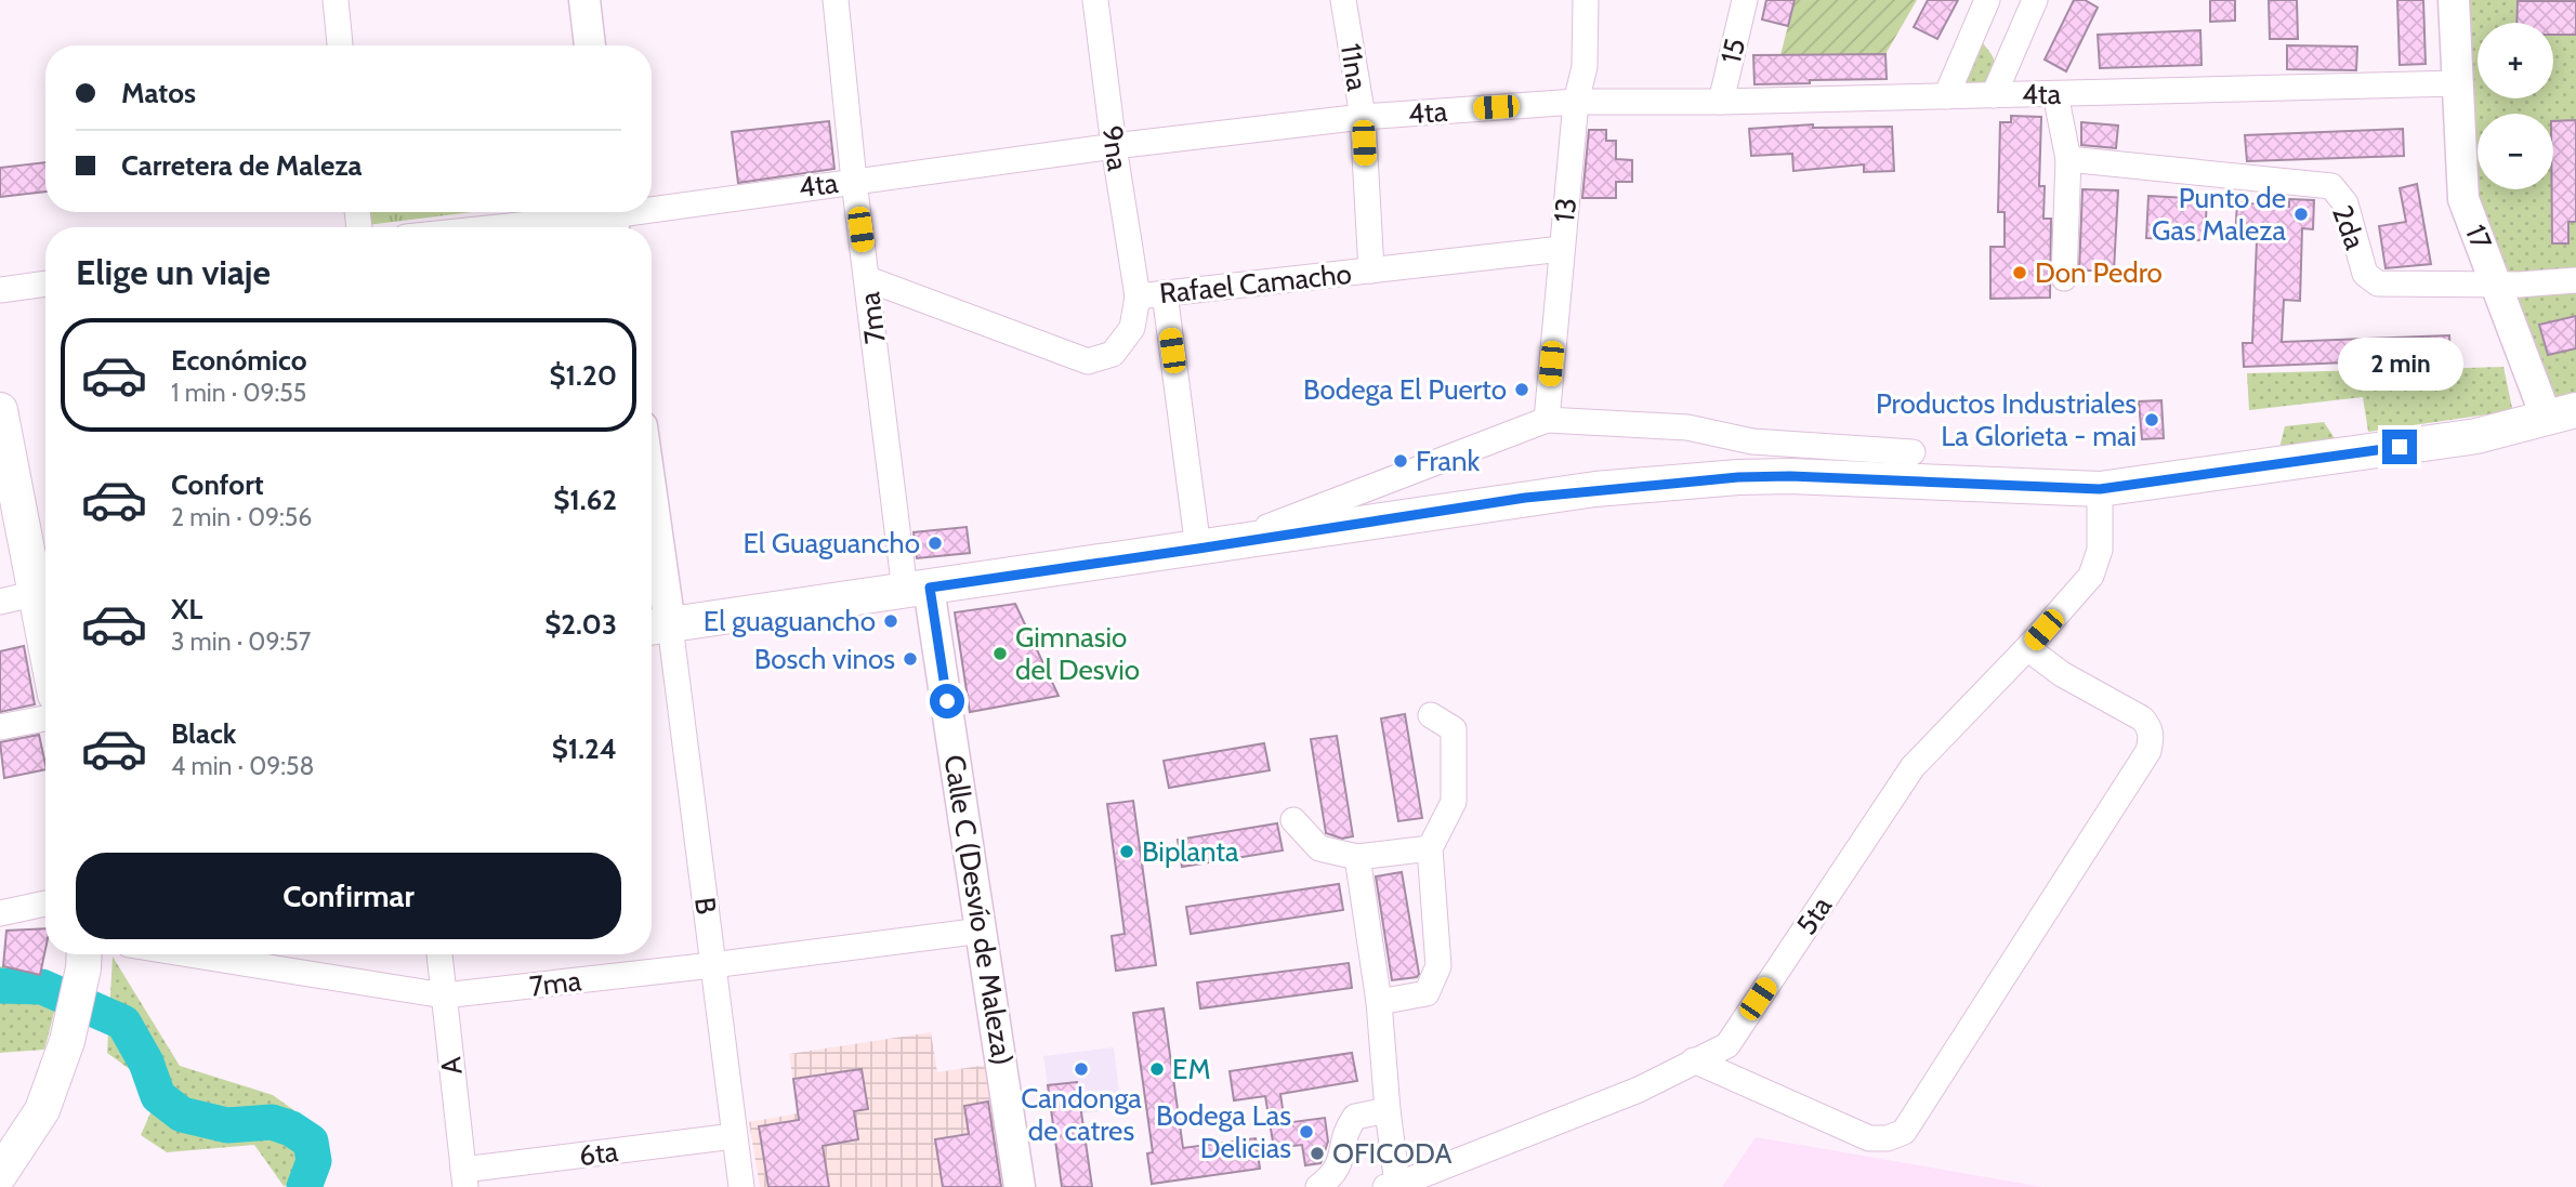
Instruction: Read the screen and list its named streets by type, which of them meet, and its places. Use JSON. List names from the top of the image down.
{
  "streets": {
    "street": [
      "15",
      "11na",
      "4ta",
      "9na",
      "13",
      "2da",
      "17",
      "Rafael Camacho",
      "7ma",
      "B",
      "Calle C (Desvío de Maleza)",
      "5ta",
      "A",
      "6ta"
    ]
  },
  "crossings": [
    ["15", "4ta"],
    ["11na", "4ta"],
    ["11na", "Rafael Camacho"],
    ["4ta", "9na"],
    ["4ta", "13"],
    ["4ta", "17"],
    ["4ta", "7ma"],
    ["9na", "Rafael Camacho"],
    ["13", "Rafael Camacho"],
    ["2da", "17"],
    ["Rafael Camacho", "7ma"],
    ["7ma", "B"],
    ["7ma", "Calle C (Desvío de Maleza)"],
    ["7ma", "A"],
    ["B", "6ta"],
    ["A", "6ta"]
  ],
  "places": [
    "Punto de Gas Maleza",
    "Don Pedro",
    "Bodega El Puerto",
    "Productos Industriales La Glorieta - mai",
    "Frank",
    "El Guaguancho",
    "El guaguancho",
    "Gimnasio del Desvio",
    "Bosch vinos",
    "Biplanta",
    "Candonga de catres",
    "EM",
    "Bodega Las Delicias",
    "OFICODA"
  ],
  "page": {
    "map_buttons": ["+", "−"],
    "banner": ["Matos", "Carretera de Maleza"],
    "heading": "Elige un viaje",
    "list": [
      {
        "name": "Económico",
        "note": "1 min · 09:55",
        "value": "$1.20"
      },
      {
        "name": "Confort",
        "note": "2 min · 09:56",
        "value": "$1.62"
      },
      {
        "name": "XL",
        "note": "3 min · 09:57",
        "value": "$2.03"
      },
      {
        "name": "Black",
        "note": "4 min · 09:58",
        "value": "$1.24"
      }
    ],
    "bubble": "2 min",
    "buttons": "Confirmar"
  }
}
